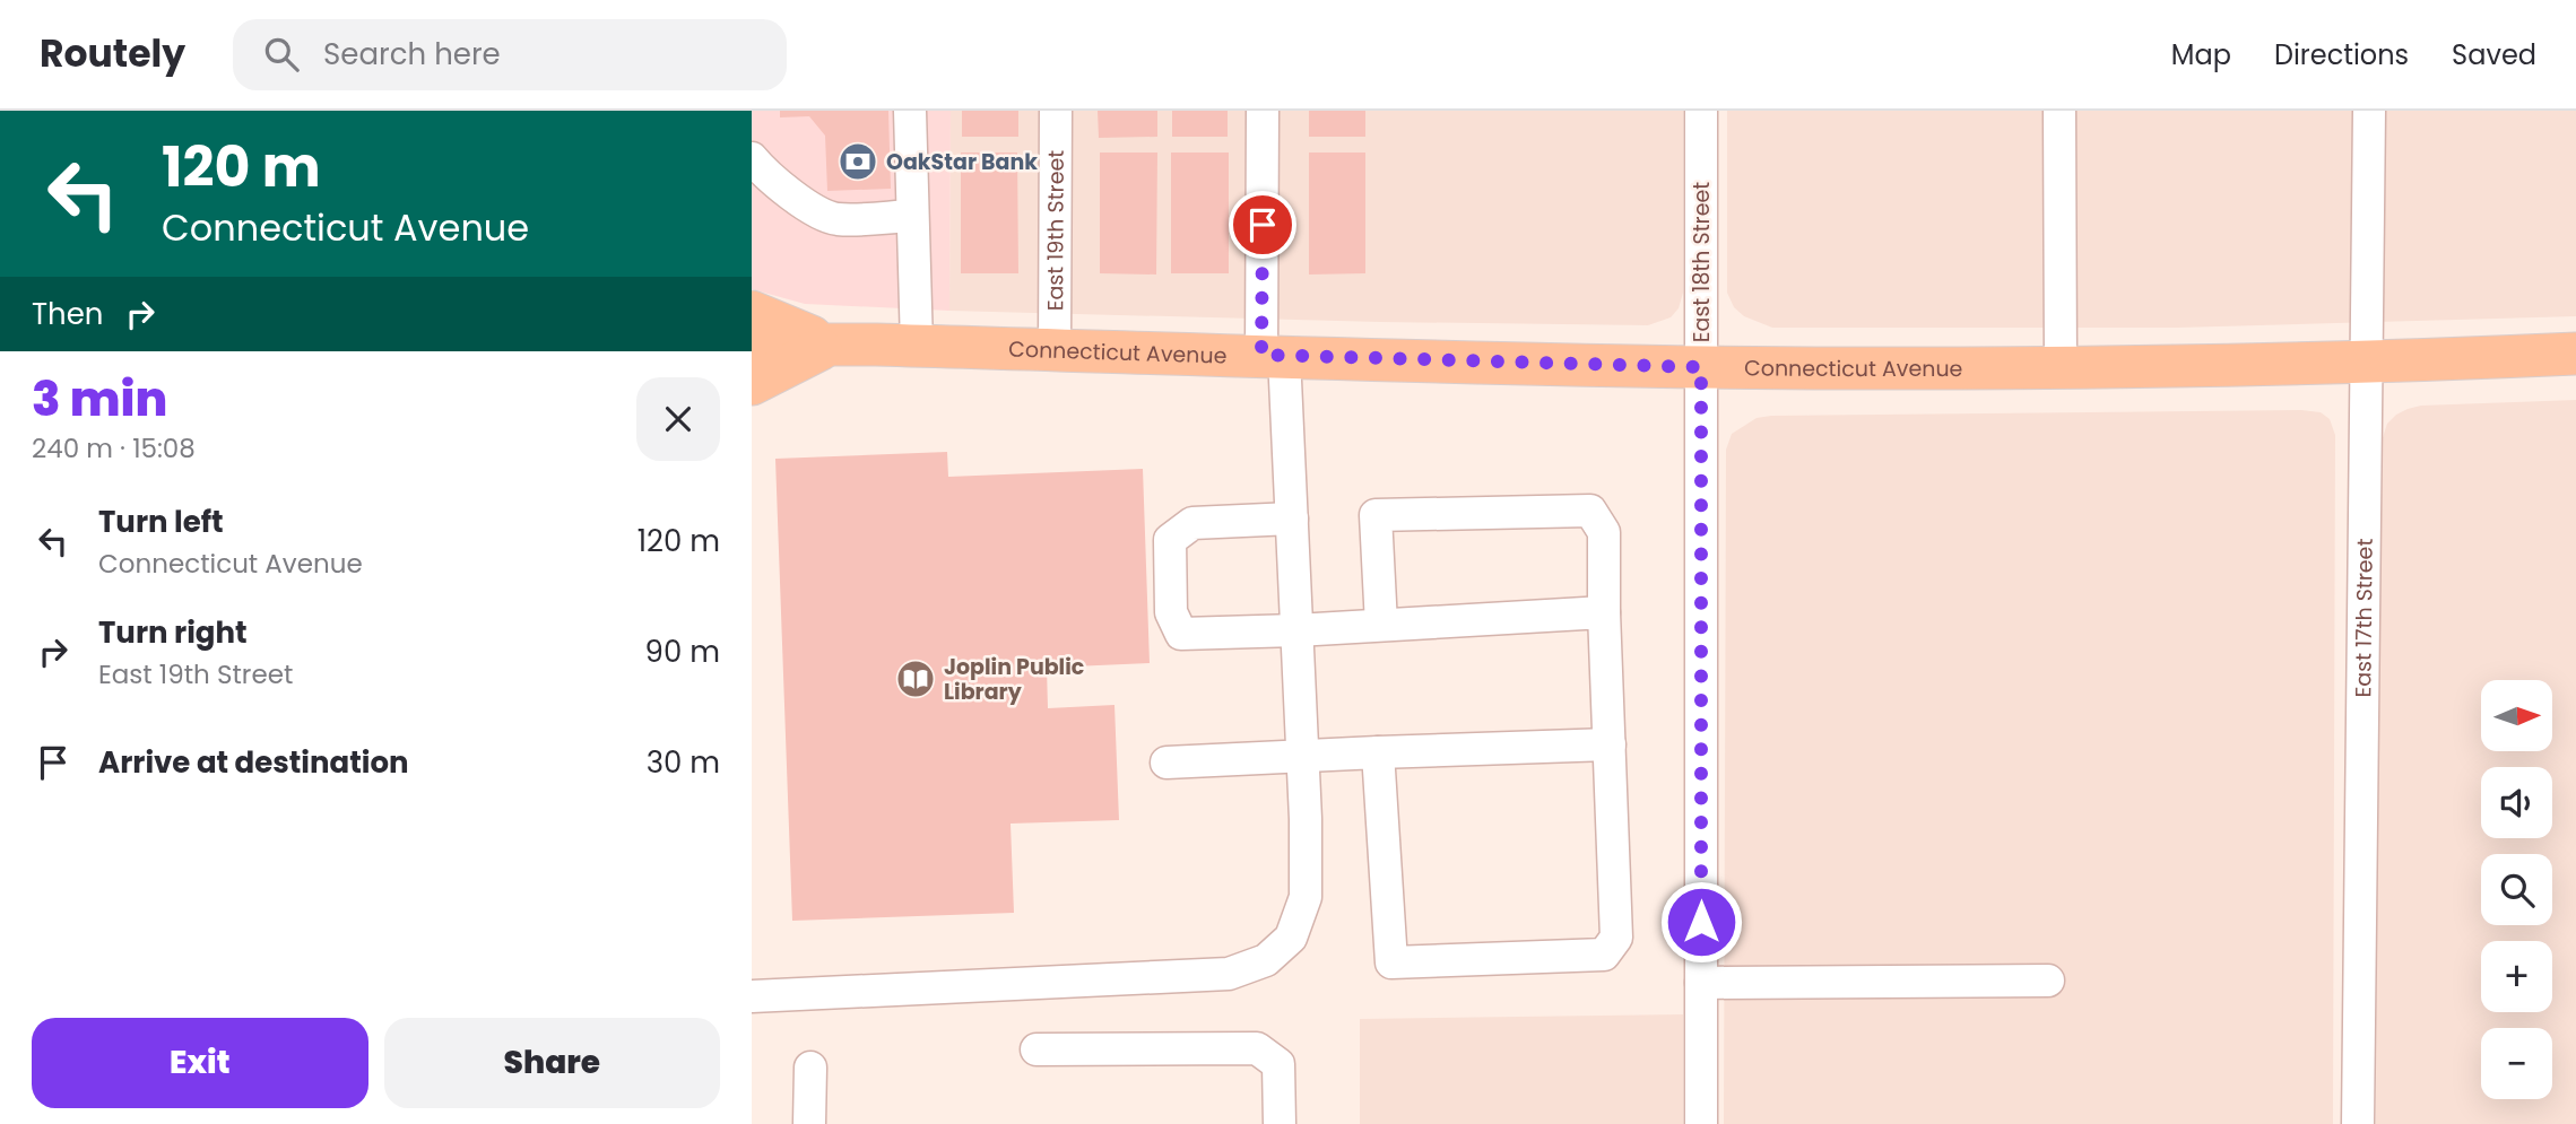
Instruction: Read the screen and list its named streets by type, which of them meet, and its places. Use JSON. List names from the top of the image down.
{
  "streets": {
    "main road": ["Connecticut Avenue"],
    "street": ["East 19th Street", "East 18th Street", "East 17th Street"]
  },
  "crossings": [
    ["East 19th Street", "Connecticut Avenue"],
    ["East 18th Street", "Connecticut Avenue"],
    ["Connecticut Avenue", "East 17th Street"]
  ],
  "places": {
    "bank": ["OakStar Bank"],
    "library": ["Joplin Public Library"]
  },
  "north": "right",
  "page": {
    "header": "Routely",
    "search": "Search here",
    "nav": ["Map", "Directions", "Saved"],
    "turn": ["120 m", "Connecticut Avenue"],
    "then": "Then",
    "heading": ["3 min", "240 m · 15:08"],
    "list": [
      {
        "name": "Turn left",
        "note": "Connecticut Avenue",
        "value": "120 m"
      },
      {
        "name": "Turn right",
        "note": "East 19th Street",
        "value": "90 m"
      },
      {
        "name": "Arrive at destination",
        "value": "30 m"
      }
    ],
    "map_buttons": ["+", "−"],
    "buttons": ["Exit", "Share"]
  }
}
